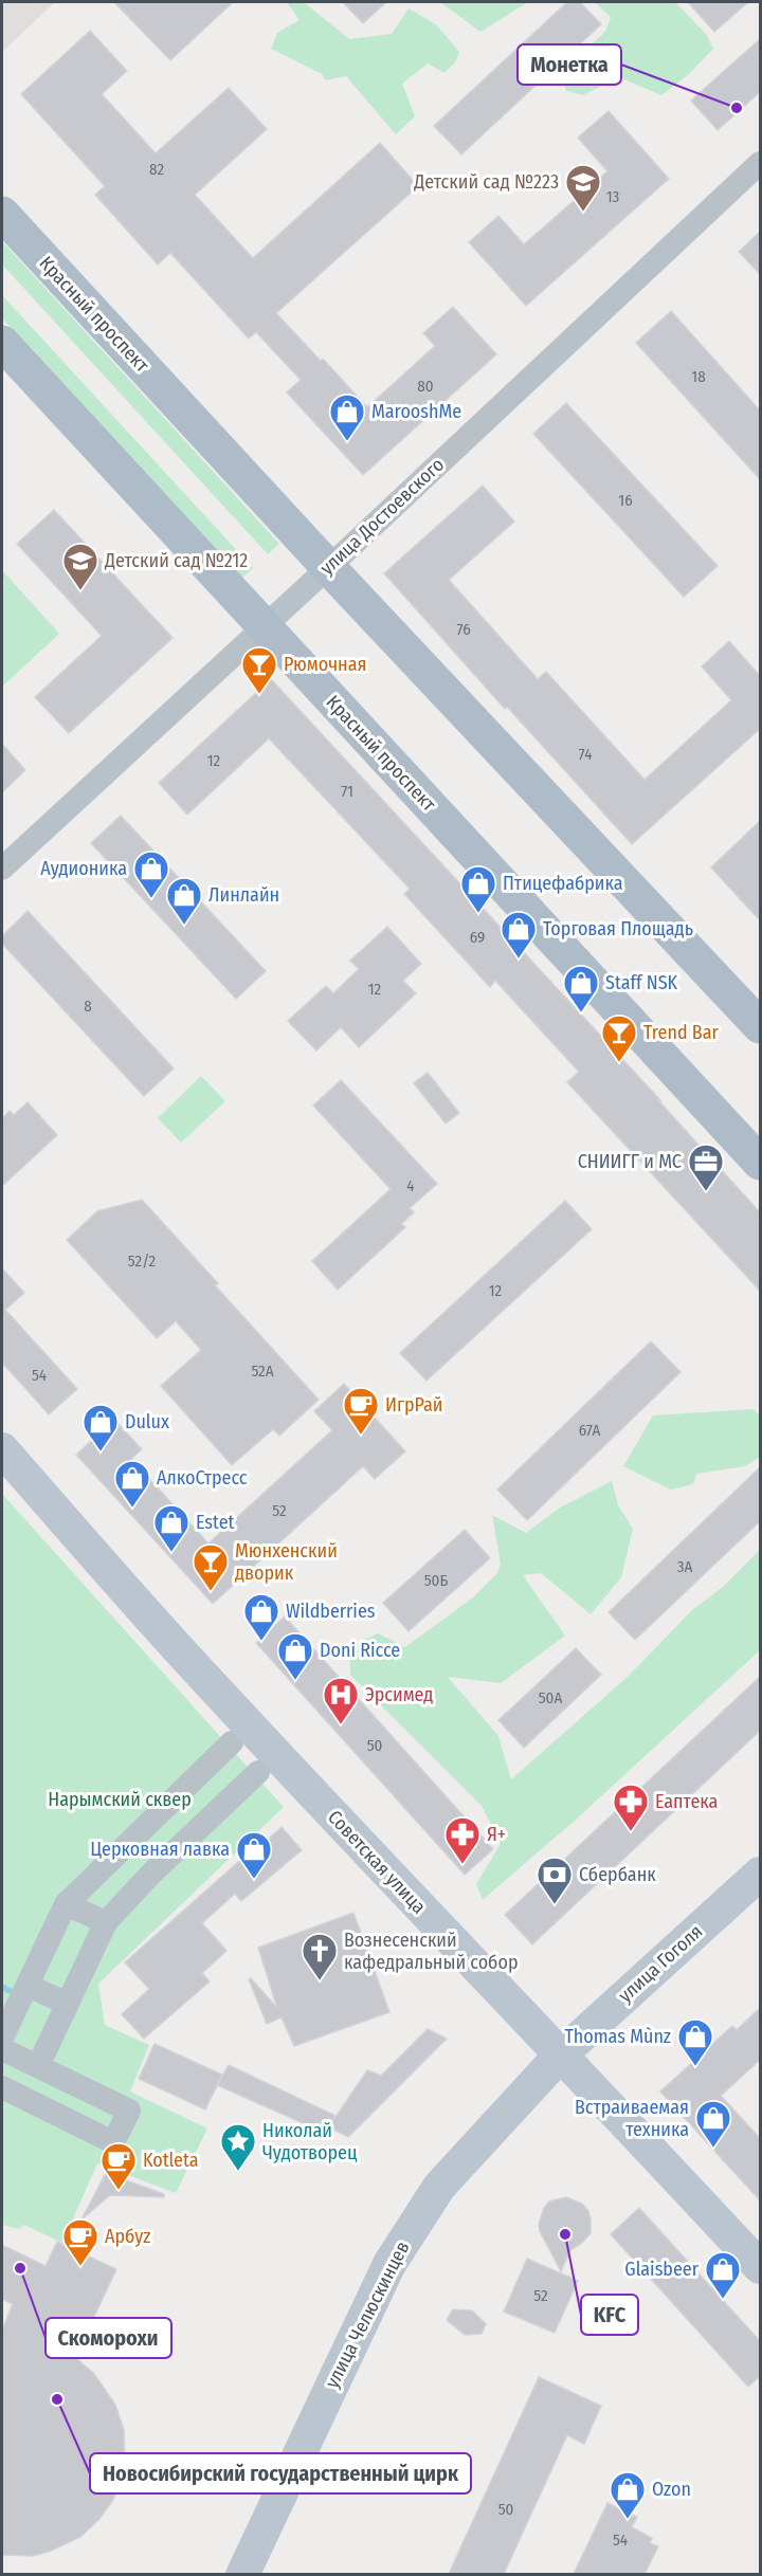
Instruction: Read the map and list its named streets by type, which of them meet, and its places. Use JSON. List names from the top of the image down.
{
  "streets": {
    "main road": ["Красный проспект"],
    "street": [
      "улица Достоевского",
      "Советская улица",
      "улица Гоголя",
      "улица Челюскинцев"
    ]
  },
  "crossings": [
    ["Красный проспект", "улица Достоевского"],
    ["Советская улица", "улица Гоголя"],
    ["Советская улица", "улица Челюскинцев"],
    ["улица Гоголя", "улица Челюскинцев"]
  ],
  "parks": ["Нарымский сквер"],
  "places": {
    "other": [
      "Монетка",
      "KFC",
      "Скоморохи",
      "Новосибирский государственный цирк"
    ],
    "school or university": ["Детский сад №223", "Детский сад №212"],
    "shop": [
      "MarooshMe",
      "Аудионика",
      "Птицефабрика",
      "Линлайн",
      "Торговая Площадь",
      "Staff NSK",
      "Dulux",
      "АлкоСтресс",
      "Estet",
      "Wildberries",
      "Doni Ricce",
      "Церковная лавка",
      "Thomas Mùnz",
      "Встраиваемая техника",
      "Glaisbeer",
      "Ozon"
    ],
    "bar": ["Рюмочная", "Trend Bar", "Мюнхенский дворик"],
    "office": ["СНИИГГ и МС"],
    "cafe": ["ИгрРай", "Kotleta", "Арбуz"],
    "hospital": ["Эрсимед"],
    "pharmacy": ["Еаптека", "Я+"],
    "bank": ["Сбербанк"],
    "church": ["Вознесенский кафедральный собор"],
    "place": ["Николай Чудотворец"]
  },
  "house_numbers": [
    "82",
    "13",
    "18",
    "80",
    "16",
    "76",
    "74",
    "12",
    "71",
    "69",
    "12",
    "8",
    "4",
    "52/2",
    "12",
    "52А",
    "54",
    "67А",
    "52",
    "3А",
    "50Б",
    "50А",
    "50",
    "52",
    "50",
    "54"
  ]
}
